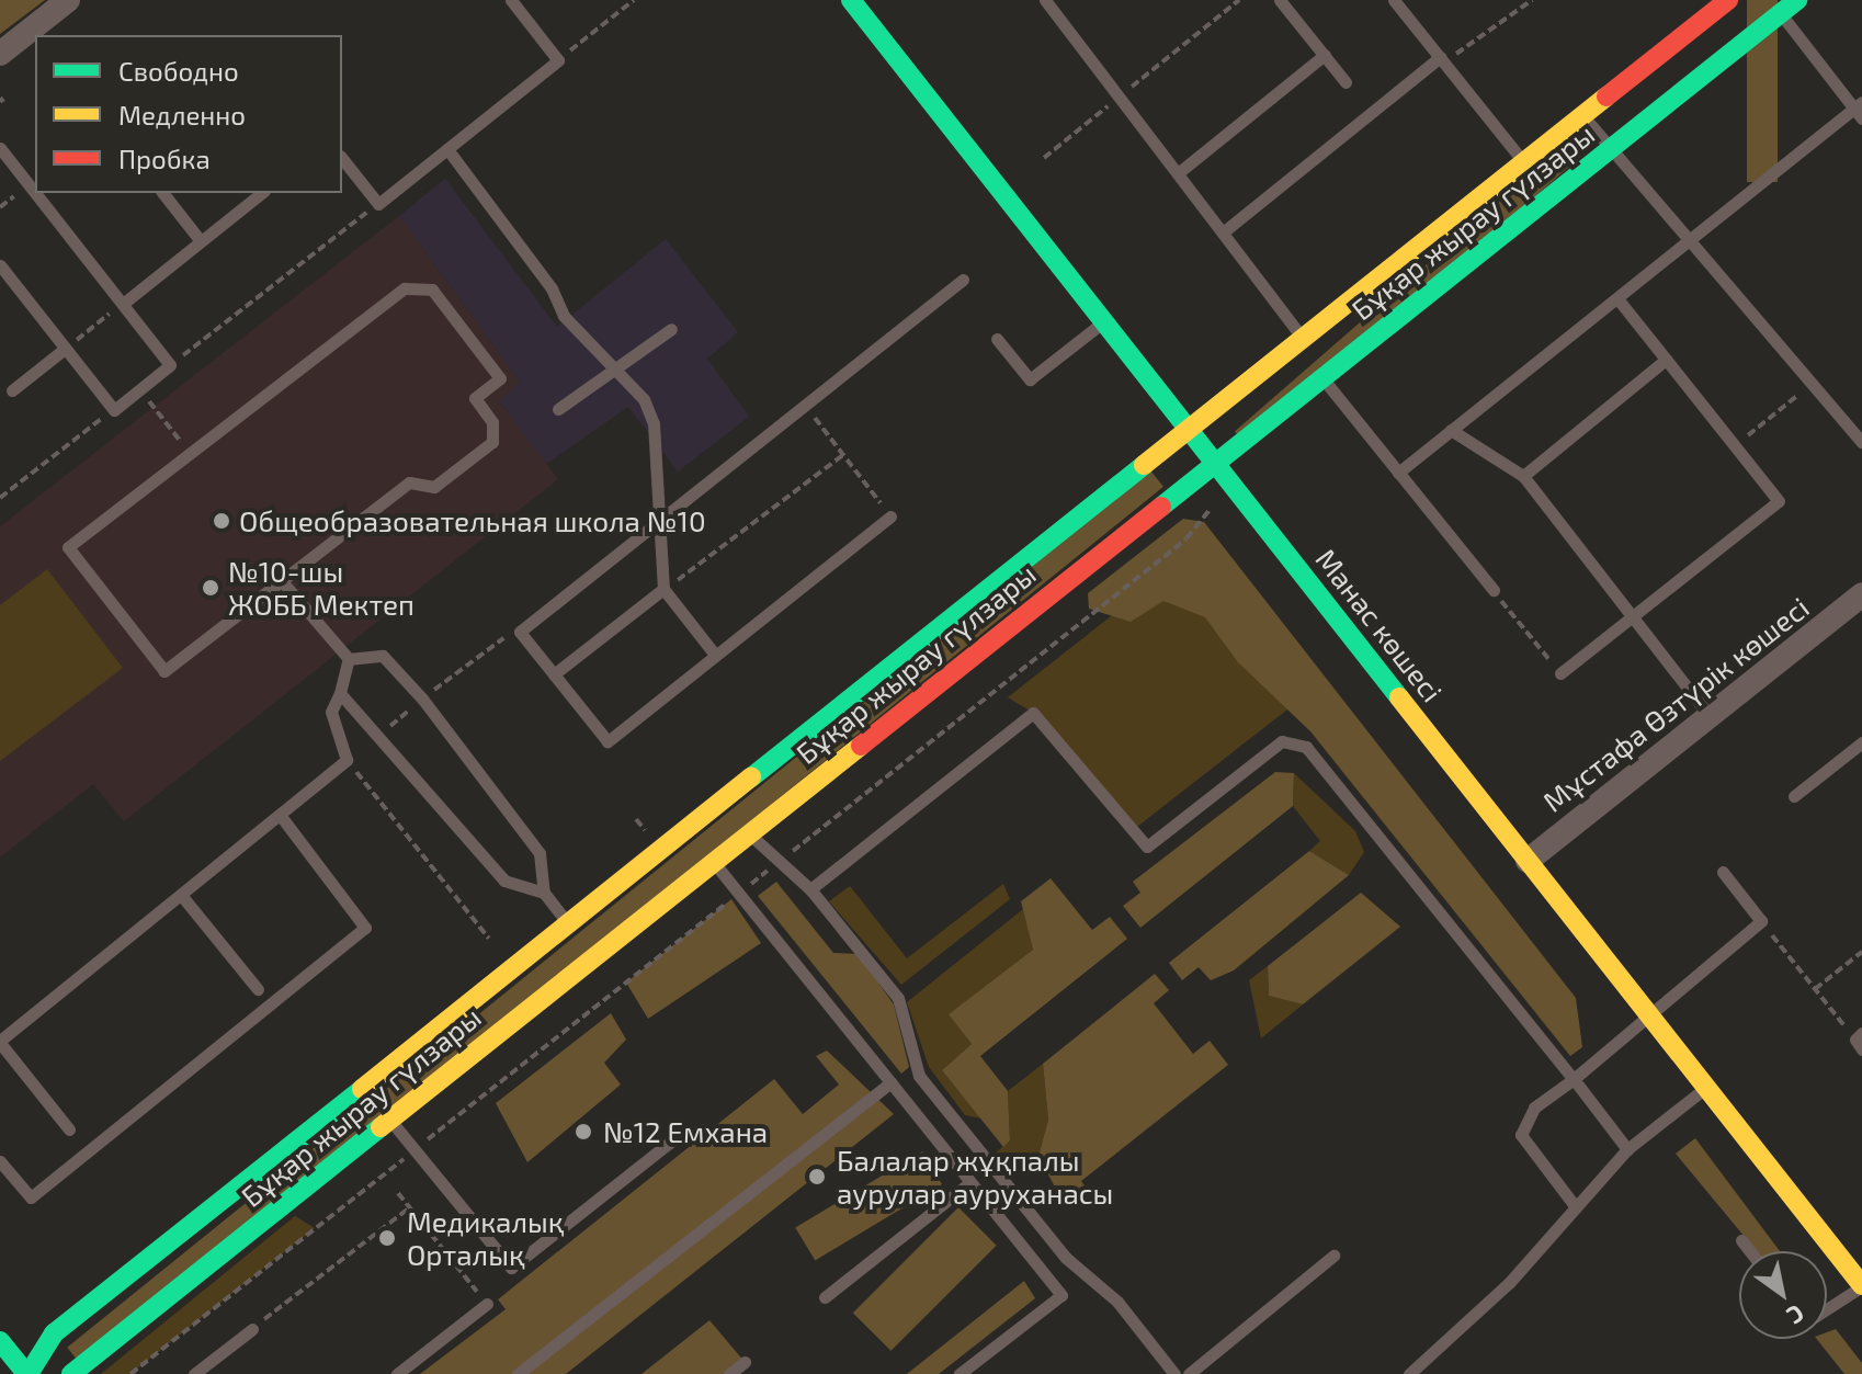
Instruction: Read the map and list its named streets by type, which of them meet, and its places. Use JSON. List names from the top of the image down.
{
  "streets": {
    "street": ["Бұқар жырау гүлзары", "Манас көшесі", "Мұстафа Өзтүрік көшесі"]
  },
  "crossings": [
    ["Бұқар жырау гүлзары", "Манас көшесі"],
    ["Манас көшесі", "Мұстафа Өзтүрік көшесі"]
  ],
  "places": [
    "Общеобразовательная школа №10",
    "№10-шы ЖОББ Мектеп",
    "№12 Емхана",
    "Балалар жұқпалы аурулар ауруханасы",
    "Медикалық Орталық"
  ],
  "legend": ["Свободно", "Медленно", "Пробка"],
  "north": "bottom right"
}
